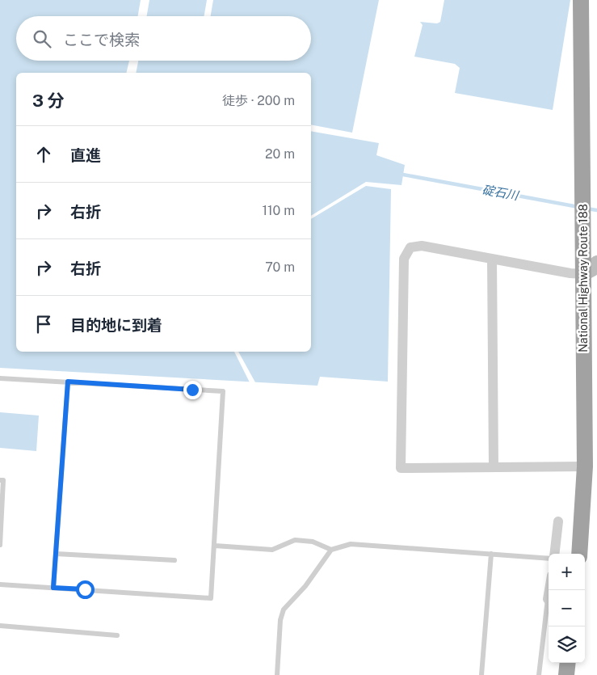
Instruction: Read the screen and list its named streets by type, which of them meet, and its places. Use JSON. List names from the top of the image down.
{
  "streets": {
    "highway": ["National Highway Route 188"]
  },
  "water": ["碇石川"],
  "page": {
    "search": "ここで検索",
    "heading": ["3 分", "徒歩 · 200 m"],
    "list": [
      ["直進", "20 m"],
      ["右折", "110 m"],
      ["右折", "70 m"],
      "目的地に到着"
    ],
    "map_buttons": ["+", "−"]
  }
}
